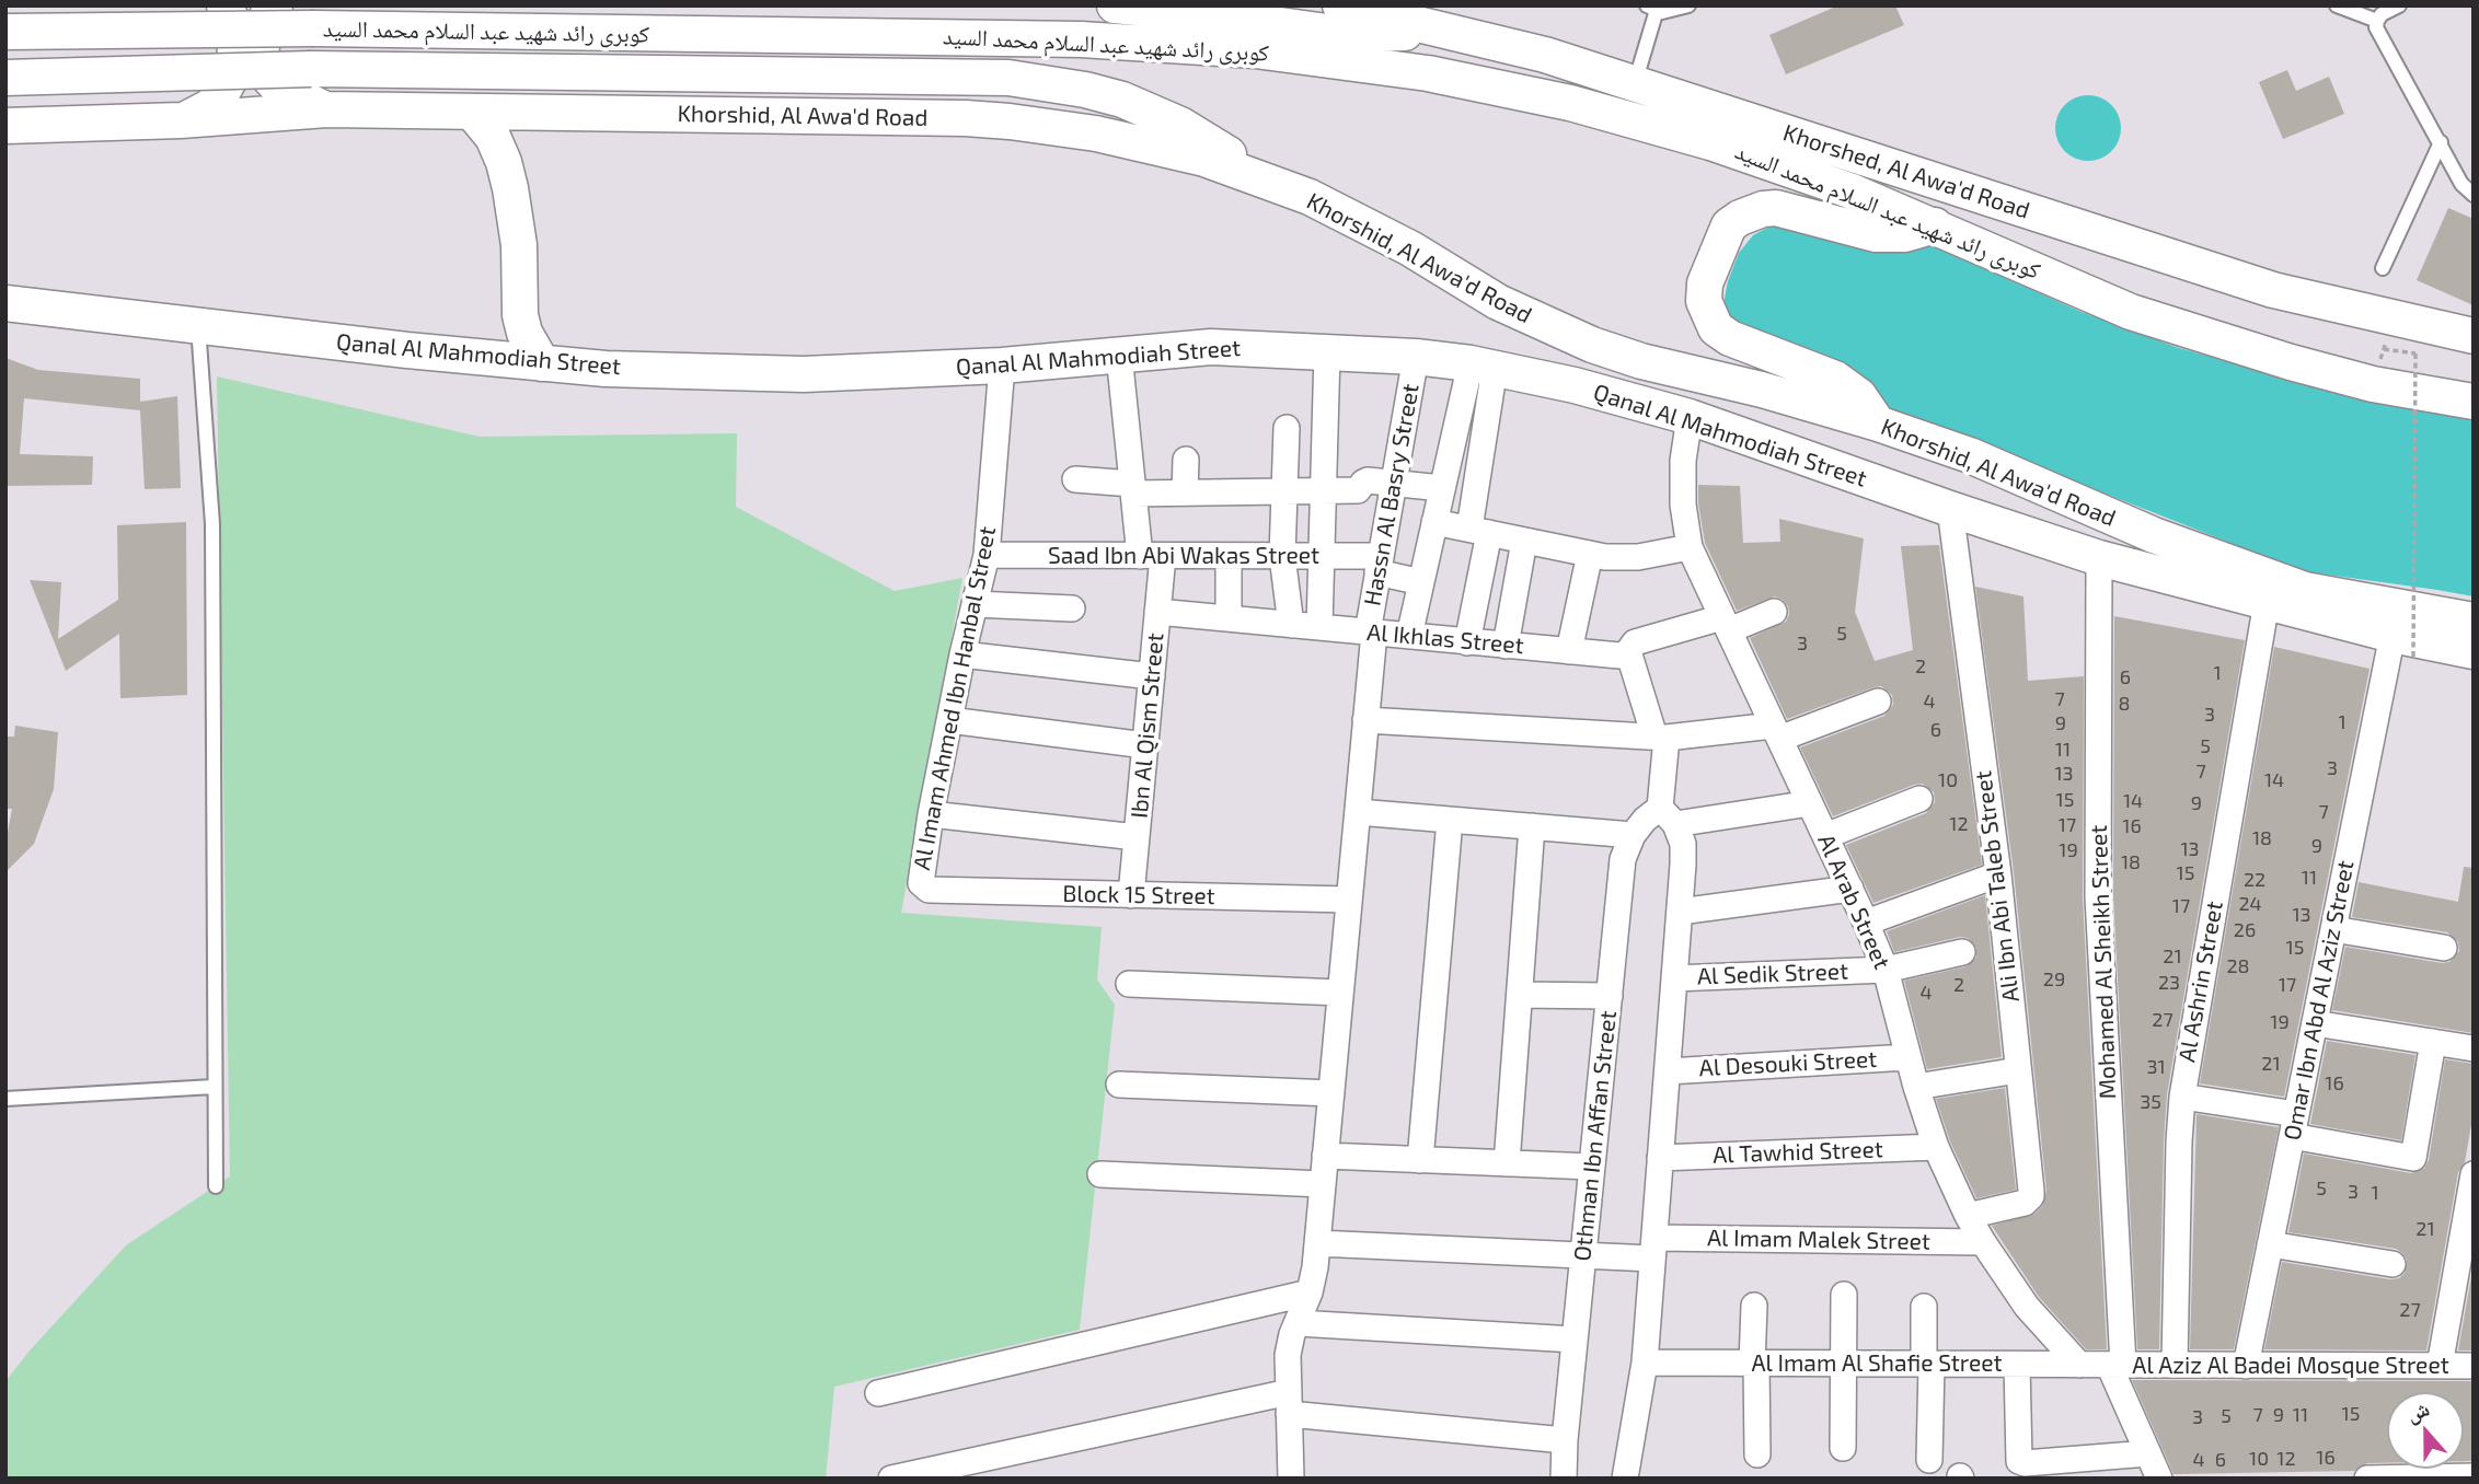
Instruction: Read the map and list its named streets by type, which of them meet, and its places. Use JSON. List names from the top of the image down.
{
  "streets": {
    "main road": [
      "كوبرى رائد شهيد عبد السلام محمد السيد",
      "Khorshid, Al Awa'd Road",
      "Khorshed, Al Awa'd Road",
      "Qanal Al Mahmodiah Street"
    ],
    "street": [
      "Hassn Al Basry Street",
      "Saad Ibn Abi Wakas Street",
      "Al Ikhlas Street",
      "Al Imam Ahmed Ibn Hanbal Street",
      "Ibn Al Qism Street",
      "Ali Ibn Abi Taleb Street",
      "Block 15 Street",
      "Al Arab Street",
      "Mohamed Al Sheikh Street",
      "Al Sedik Street",
      "Al Ashrin Street",
      "Omar Ibn Abd Al Aziz Street",
      "Al Desouki Street",
      "Othman Ibn Affan Street",
      "Al Tawhid Street",
      "Al Imam Malek Street",
      "Al Imam Al Shafie Street",
      "Al Aziz Al Badei Mosque Street"
    ]
  },
  "crossings": [
    ["كوبرى رائد شهيد عبد السلام محمد السيد", "Khorshid, Al Awa'd Road"],
    ["Qanal Al Mahmodiah Street", "Hassn Al Basry Street"],
    ["Qanal Al Mahmodiah Street", "Al Imam Ahmed Ibn Hanbal Street"],
    ["Qanal Al Mahmodiah Street", "Ibn Al Qism Street"],
    ["Qanal Al Mahmodiah Street", "Ali Ibn Abi Taleb Street"],
    ["Qanal Al Mahmodiah Street", "Al Arab Street"],
    ["Qanal Al Mahmodiah Street", "Mohamed Al Sheikh Street"],
    ["Qanal Al Mahmodiah Street", "Al Ashrin Street"],
    ["Qanal Al Mahmodiah Street", "Omar Ibn Abd Al Aziz Street"],
    ["Hassn Al Basry Street", "Saad Ibn Abi Wakas Street"],
    ["Hassn Al Basry Street", "Al Ikhlas Street"],
    ["Hassn Al Basry Street", "Block 15 Street"],
    ["Hassn Al Basry Street", "Al Imam Malek Street"],
    ["Saad Ibn Abi Wakas Street", "Al Imam Ahmed Ibn Hanbal Street"],
    ["Saad Ibn Abi Wakas Street", "Ibn Al Qism Street"],
    ["Al Ikhlas Street", "Ibn Al Qism Street"],
    ["Al Ikhlas Street", "Al Arab Street"],
    ["Al Imam Ahmed Ibn Hanbal Street", "Block 15 Street"],
    ["Ibn Al Qism Street", "Block 15 Street"],
    ["Ali Ibn Abi Taleb Street", "Al Arab Street"],
    ["Al Arab Street", "Al Sedik Street"],
    ["Al Arab Street", "Al Desouki Street"],
    ["Al Arab Street", "Al Tawhid Street"],
    ["Al Arab Street", "Al Imam Malek Street"],
    ["Al Arab Street", "Al Imam Al Shafie Street"],
    ["Mohamed Al Sheikh Street", "Al Imam Al Shafie Street"],
    ["Mohamed Al Sheikh Street", "Al Aziz Al Badei Mosque Street"],
    ["Al Ashrin Street", "Al Aziz Al Badei Mosque Street"],
    ["Omar Ibn Abd Al Aziz Street", "Al Aziz Al Badei Mosque Street"],
    ["Othman Ibn Affan Street", "Al Imam Malek Street"],
    ["Al Imam Al Shafie Street", "Al Aziz Al Badei Mosque Street"]
  ],
  "house_numbers": [
    "5",
    "3",
    "2",
    "1",
    "6",
    "7",
    "4",
    "8",
    "3",
    "1",
    "9",
    "6",
    "5",
    "11",
    "3",
    "7",
    "13",
    "10",
    "14",
    "15",
    "14",
    "9",
    "7",
    "12",
    "17",
    "16",
    "18",
    "9",
    "13",
    "19",
    "18",
    "15",
    "11",
    "22",
    "24",
    "17",
    "13",
    "26",
    "15",
    "21",
    "28",
    "29",
    "23",
    "2",
    "17",
    "4",
    "27",
    "19",
    "21",
    "31",
    "16",
    "35",
    "5",
    "3",
    "1",
    "21",
    "27",
    "15",
    "7",
    "9",
    "11",
    "5",
    "3",
    "16",
    "10",
    "12",
    "4",
    "6"
  ],
  "north": "top"
}
